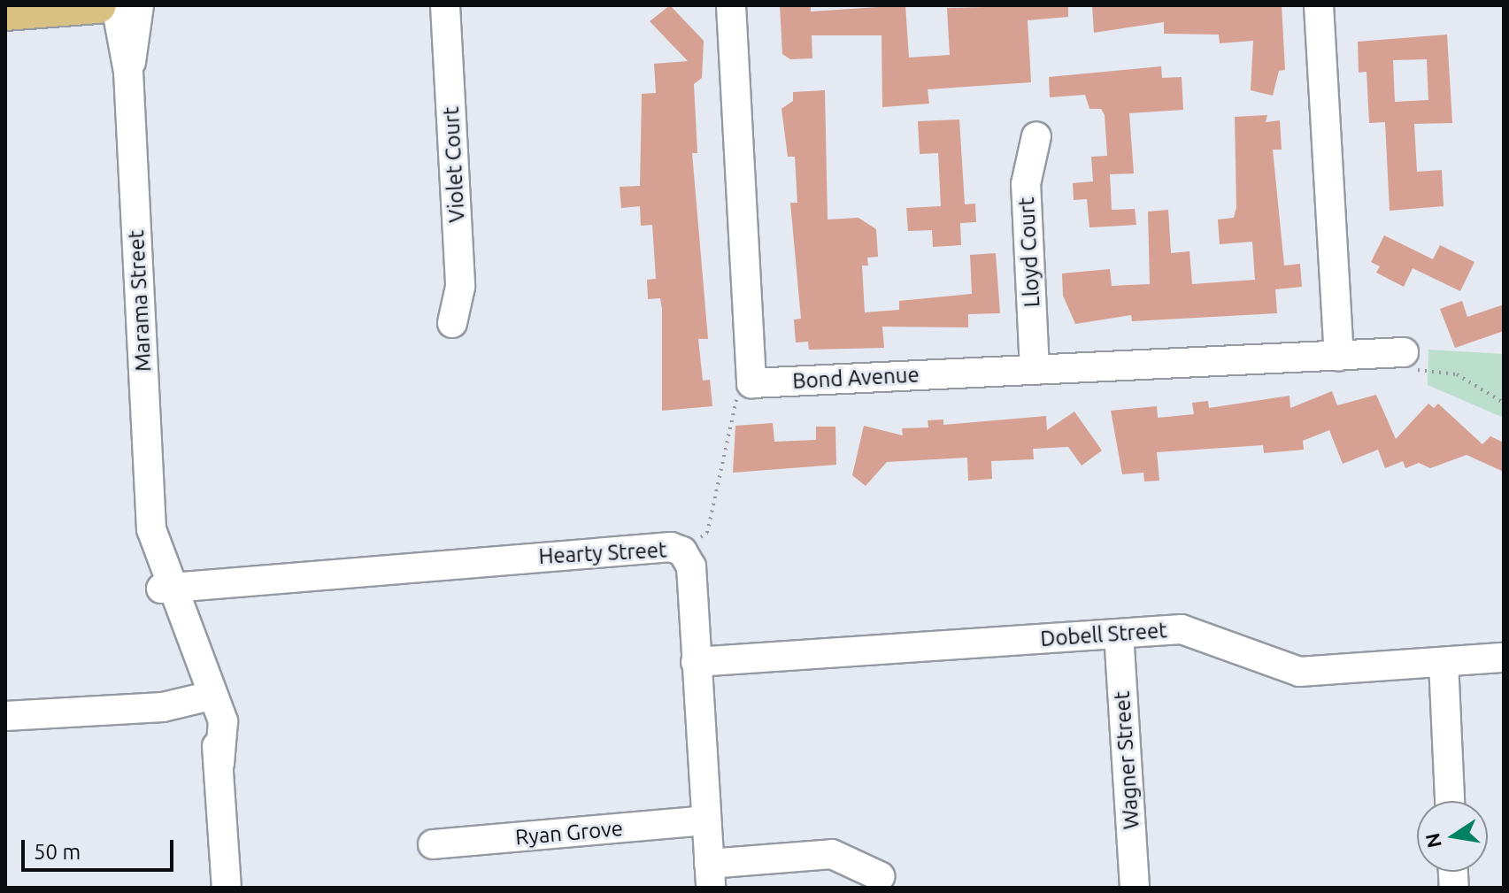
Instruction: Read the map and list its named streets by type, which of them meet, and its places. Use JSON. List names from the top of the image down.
{
  "streets": {
    "street": [
      "Violet Court",
      "Lloyd Court",
      "Marama Street",
      "Bond Avenue",
      "Hearty Street",
      "Dobell Street",
      "Wagner Street",
      "Ryan Grove"
    ]
  },
  "crossings": [
    ["Lloyd Court", "Bond Avenue"],
    ["Marama Street", "Hearty Street"],
    ["Hearty Street", "Dobell Street"],
    ["Hearty Street", "Ryan Grove"],
    ["Dobell Street", "Wagner Street"]
  ],
  "scale_bar": "50 m",
  "north": "left"
}
